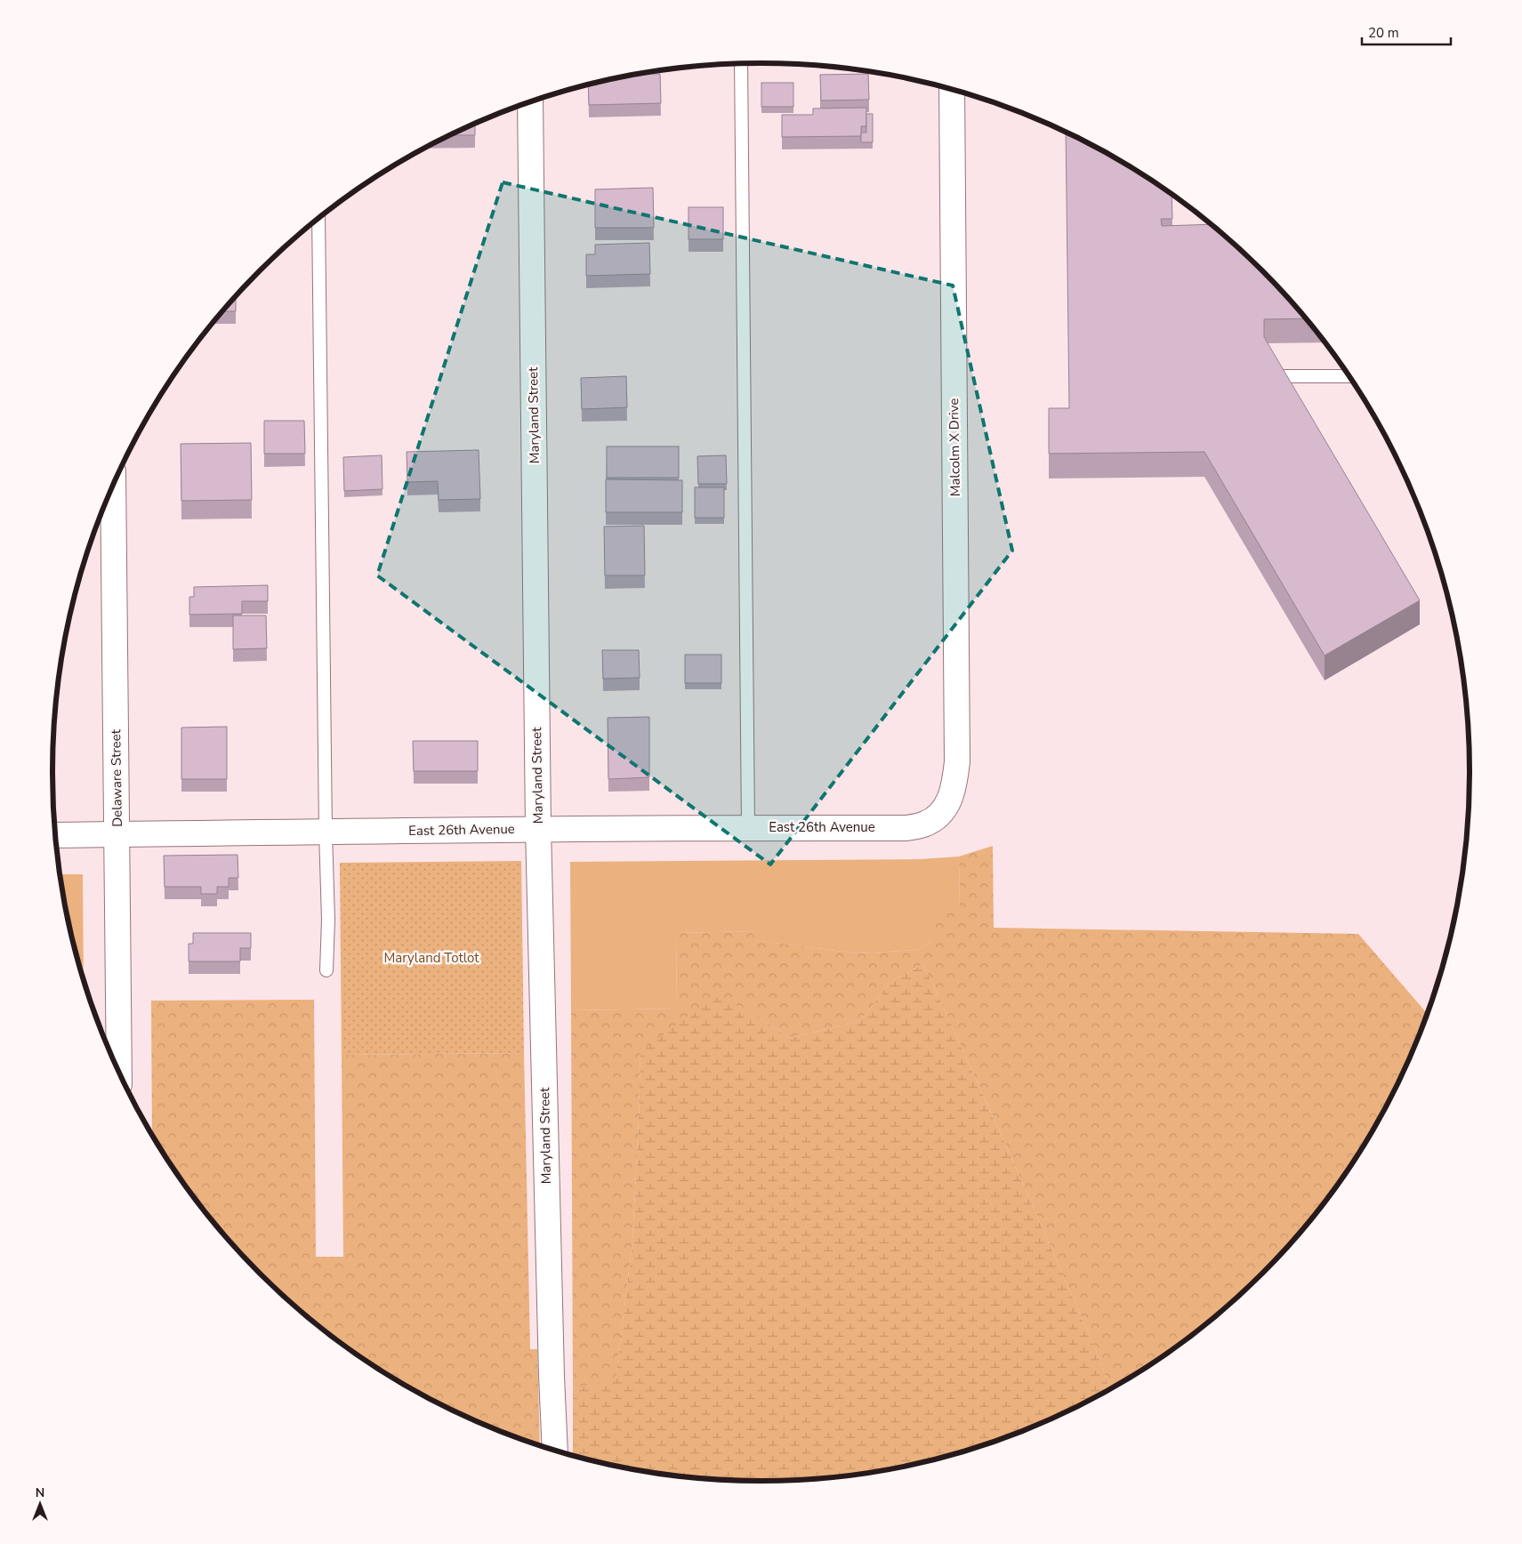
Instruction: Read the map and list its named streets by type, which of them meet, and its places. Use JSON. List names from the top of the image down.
{
  "streets": {
    "street": [
      "Maryland Street",
      "Malcolm X Drive",
      "Delaware Street",
      "East 26th Avenue"
    ]
  },
  "crossings": [
    ["Maryland Street", "East 26th Avenue"],
    ["Malcolm X Drive", "East 26th Avenue"],
    ["Delaware Street", "East 26th Avenue"]
  ],
  "parks": ["Maryland Totlot"],
  "scale_bar": "20 m",
  "north": "top"
}
